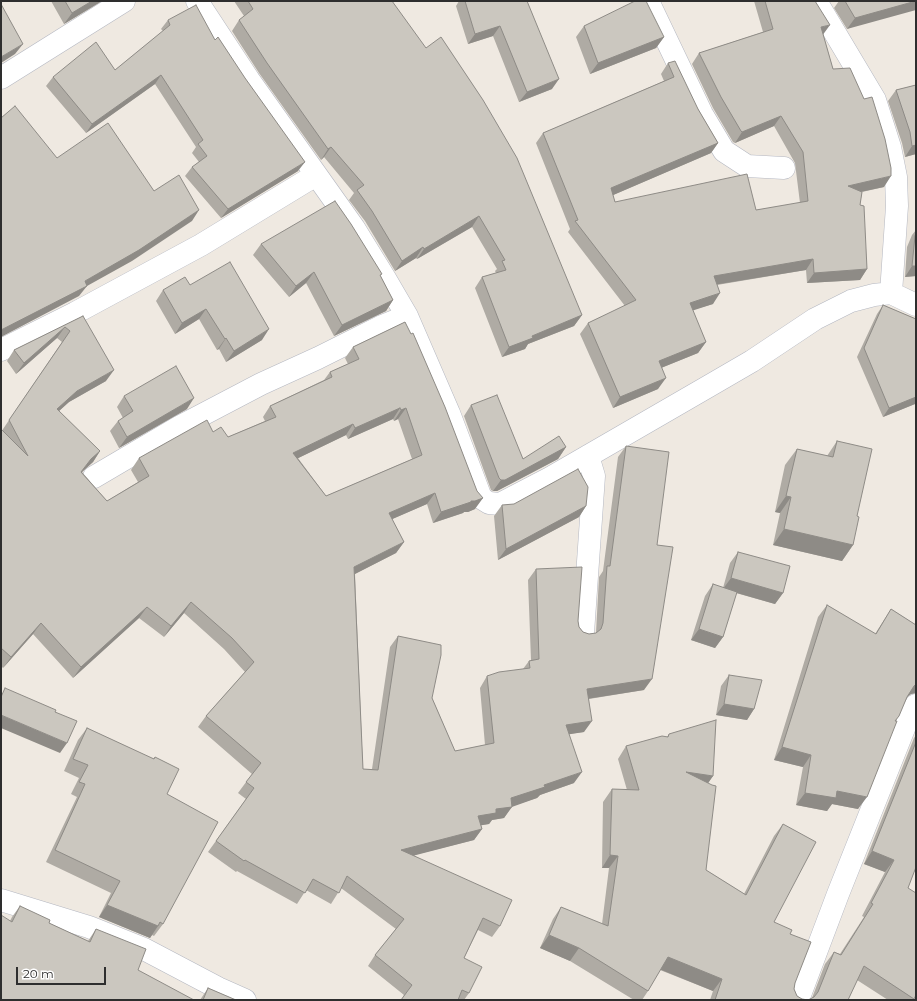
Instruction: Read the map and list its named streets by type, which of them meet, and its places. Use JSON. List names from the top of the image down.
{
  "scale_bar": "20 m"
}
